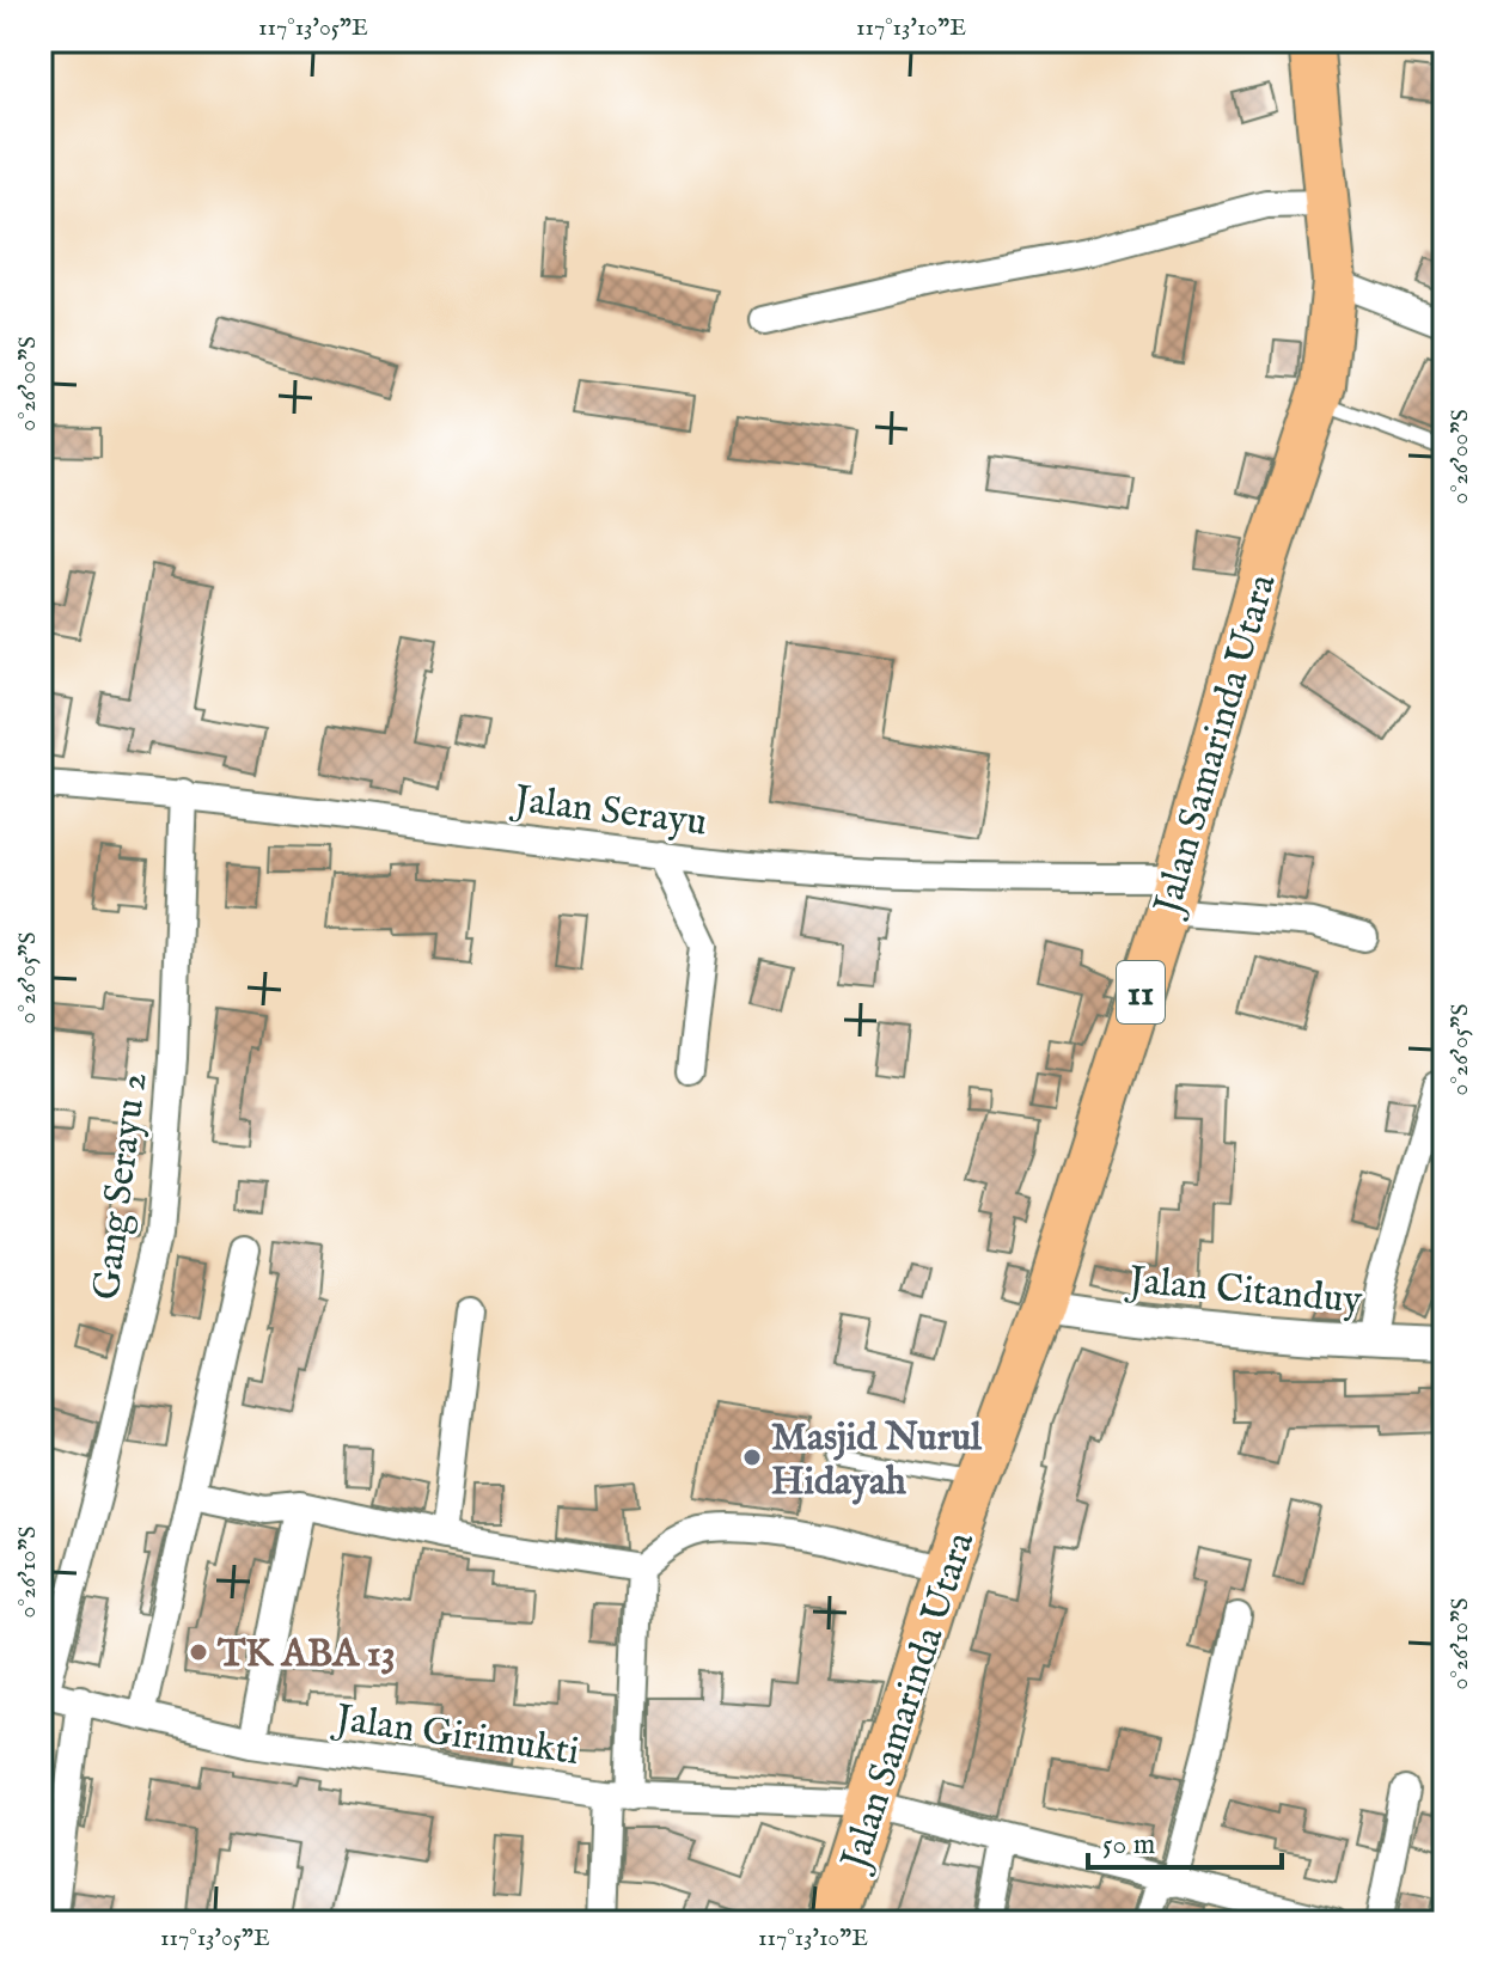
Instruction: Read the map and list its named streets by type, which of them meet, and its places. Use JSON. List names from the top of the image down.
{
  "streets": {
    "highway": ["Jalan Samarinda Utara", "11"],
    "street": [
      "Jalan Serayu",
      "Gang Serayu 2",
      "Jalan Citanduy",
      "Jalan Girimukti"
    ]
  },
  "crossings": [
    ["Jalan Samarinda Utara", "Jalan Serayu"],
    ["Jalan Samarinda Utara", "Jalan Citanduy"],
    ["Jalan Samarinda Utara", "Jalan Girimukti"],
    ["Jalan Serayu", "Gang Serayu 2"],
    ["Gang Serayu 2", "Jalan Girimukti"]
  ],
  "places": ["Masjid Nurul Hidayah", "TK ABA 13"],
  "scale_bar": "50 m",
  "coordinates": [
    "117°13'05\"E",
    "117°13'10\"E",
    "0°26'00\"S",
    "0°26'05\"S",
    "0°26'10\"S"
  ]
}
